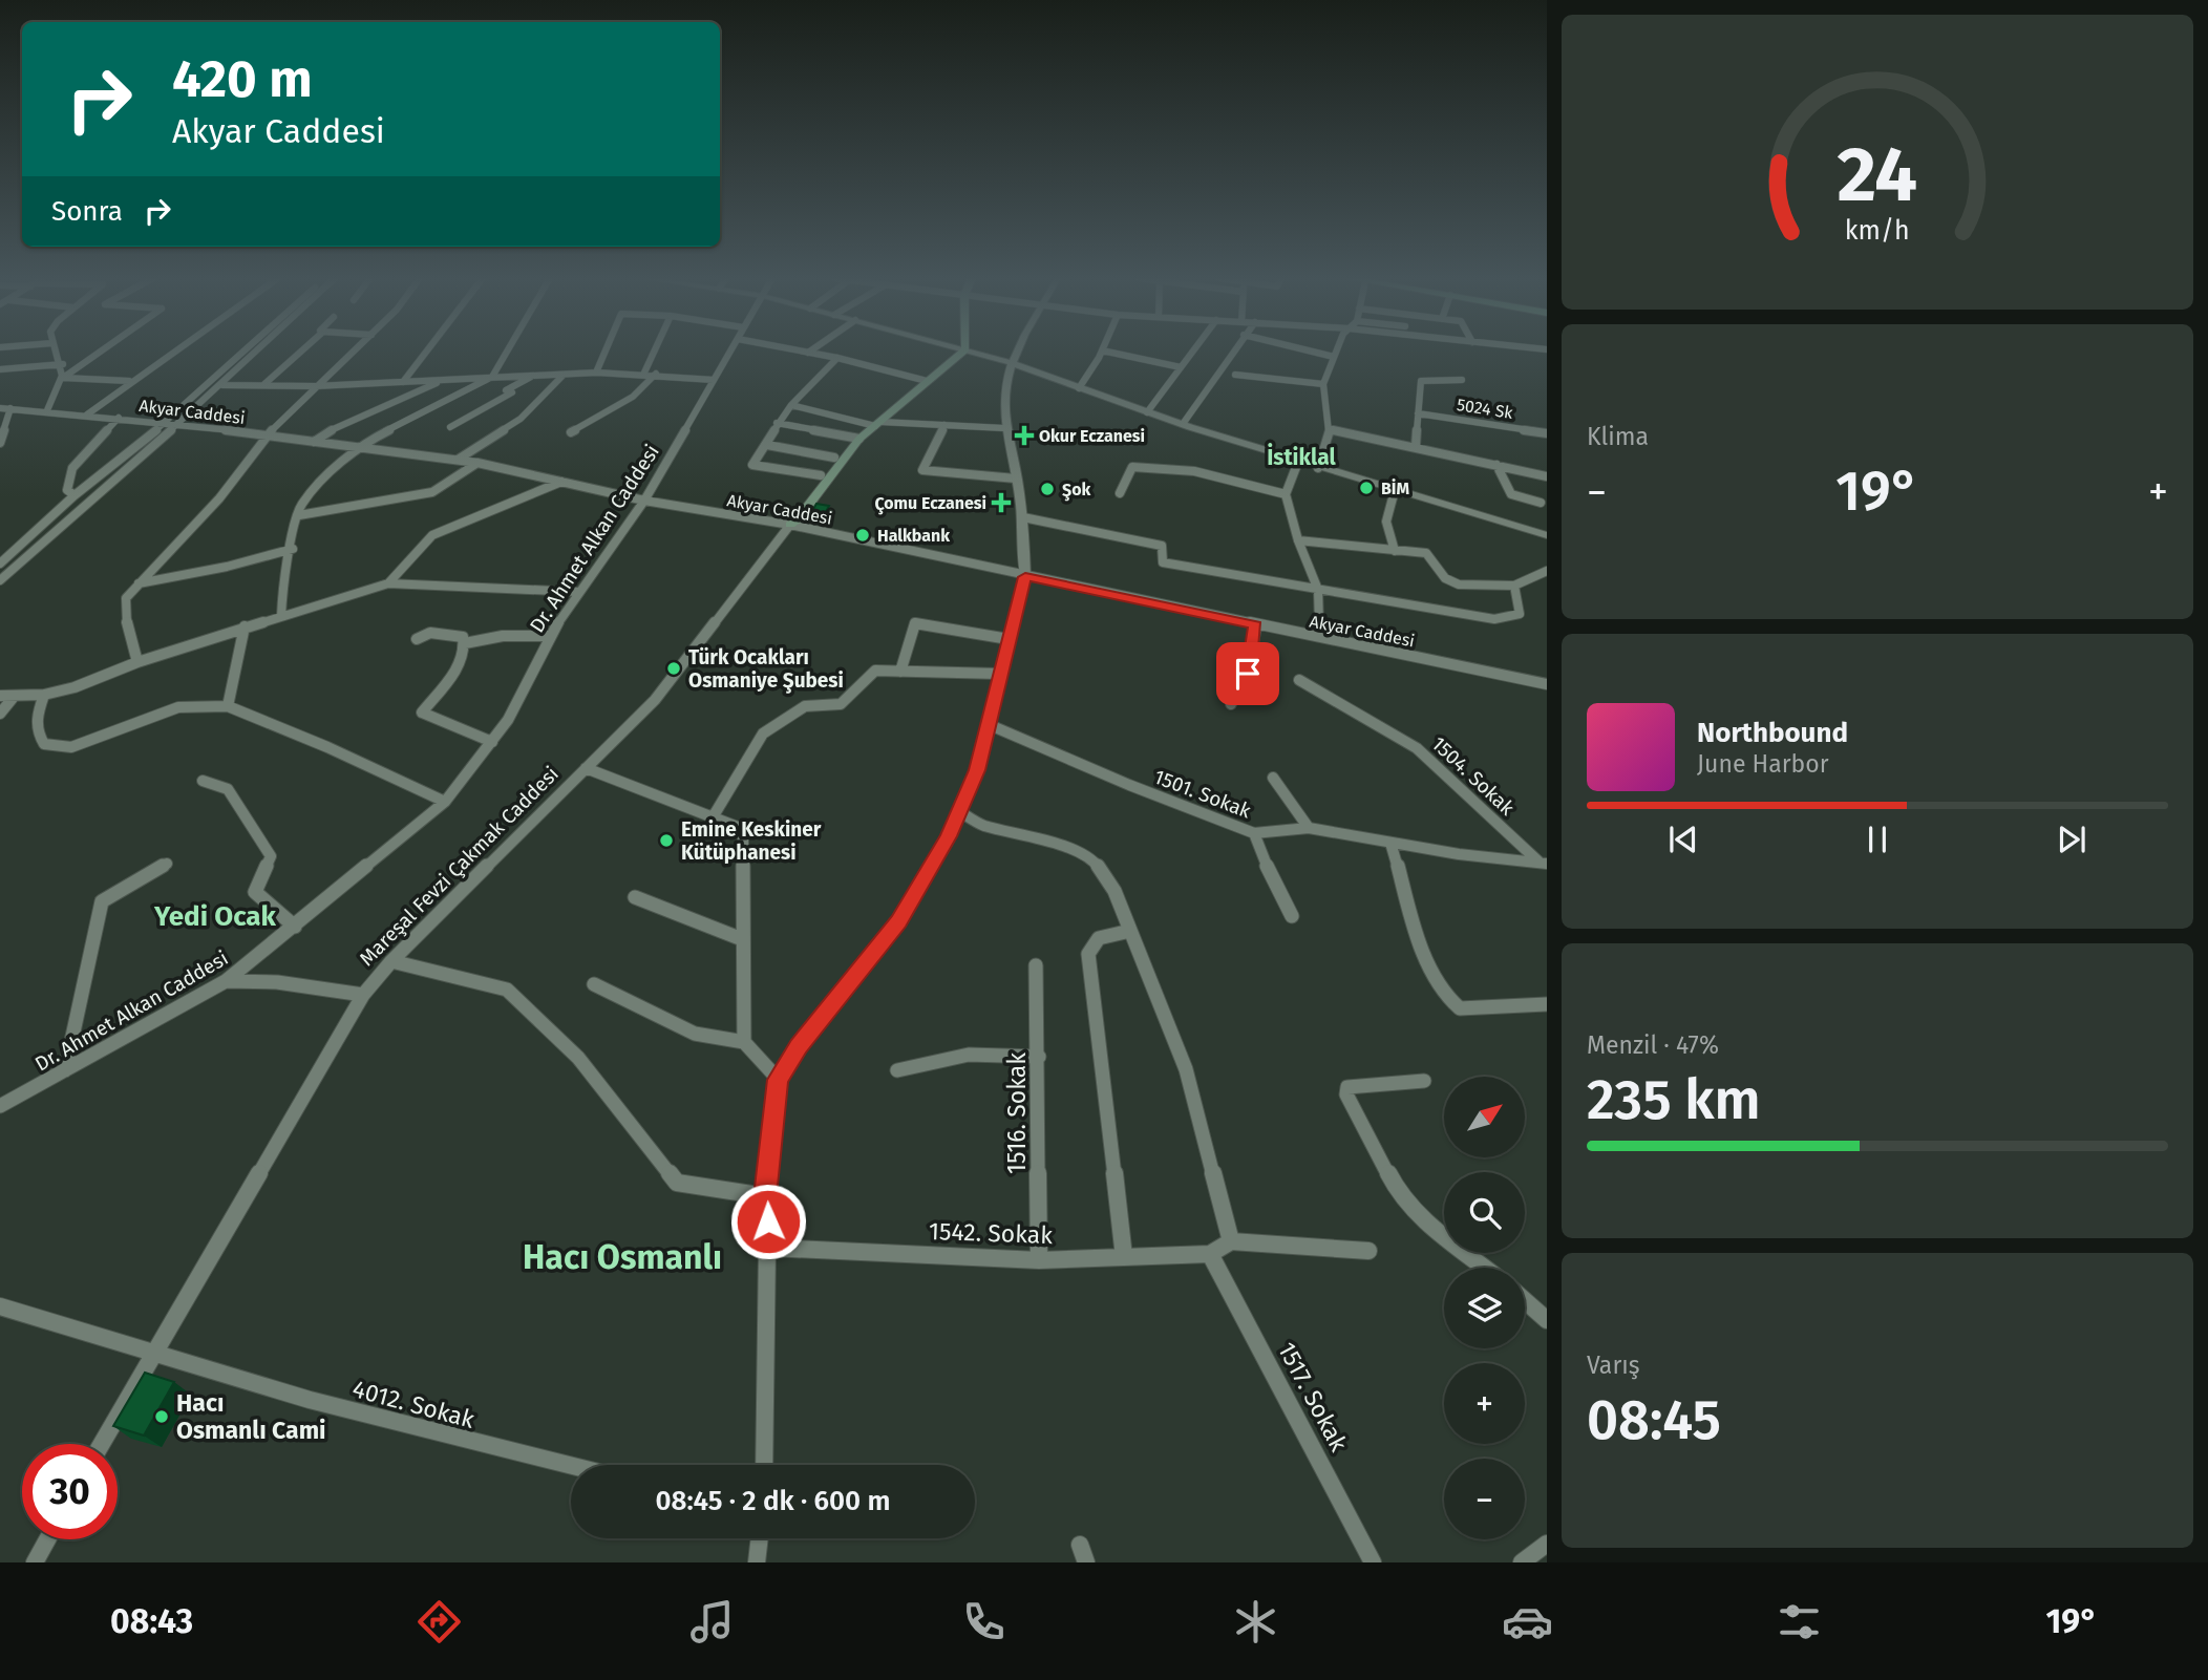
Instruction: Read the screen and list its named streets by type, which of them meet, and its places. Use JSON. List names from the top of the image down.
{
  "streets": {
    "street": [
      "5024 Sk",
      "Akyar Caddesi",
      "Dr. Ahmet Alkan Caddesi",
      "1504. Sokak",
      "1501. Sokak",
      "Mareşal Fevzi Çakmak Caddesi",
      "1516. Sokak",
      "1542. Sokak",
      "1517. Sokak",
      "4012. Sokak"
    ]
  },
  "crossings": [
    ["Akyar Caddesi", "Dr. Ahmet Alkan Caddesi"],
    ["Akyar Caddesi", "Mareşal Fevzi Çakmak Caddesi"],
    ["1504. Sokak", "1501. Sokak"],
    ["Mareşal Fevzi Çakmak Caddesi", "4012. Sokak"],
    ["1516. Sokak", "1542. Sokak"],
    ["1542. Sokak", "1517. Sokak"]
  ],
  "districts": ["İstiklal", "Yedi Ocak", "Hacı Osmanlı"],
  "places": {
    "health": ["Okur Eczanesi", "Çomu Eczanesi"],
    "other": [
      "BİM",
      "Şok",
      "Halkbank",
      "Türk Ocakları Osmaniye Şubesi",
      "Emine Keskiner Kütüphanesi",
      "Hacı Osmanlı Cami"
    ]
  },
  "north": "top right",
  "page": {
    "turn": ["420 m", "Akyar Caddesi"],
    "then": "Sonra",
    "tile": [
      "Klima",
      ["Menzil · 47%", "235 km"],
      ["Varış", "08:45"]
    ],
    "heat": ["−", "19°", "+"],
    "song": ["Northbound", "June Harbor"],
    "map_buttons": ["+", "−"],
    "limit": "30",
    "trip": "08:45 · 2 dk · 600 m",
    "tabs": ["08:43", "19°"],
    "gauge": ["24", "km/h"]
  }
}
